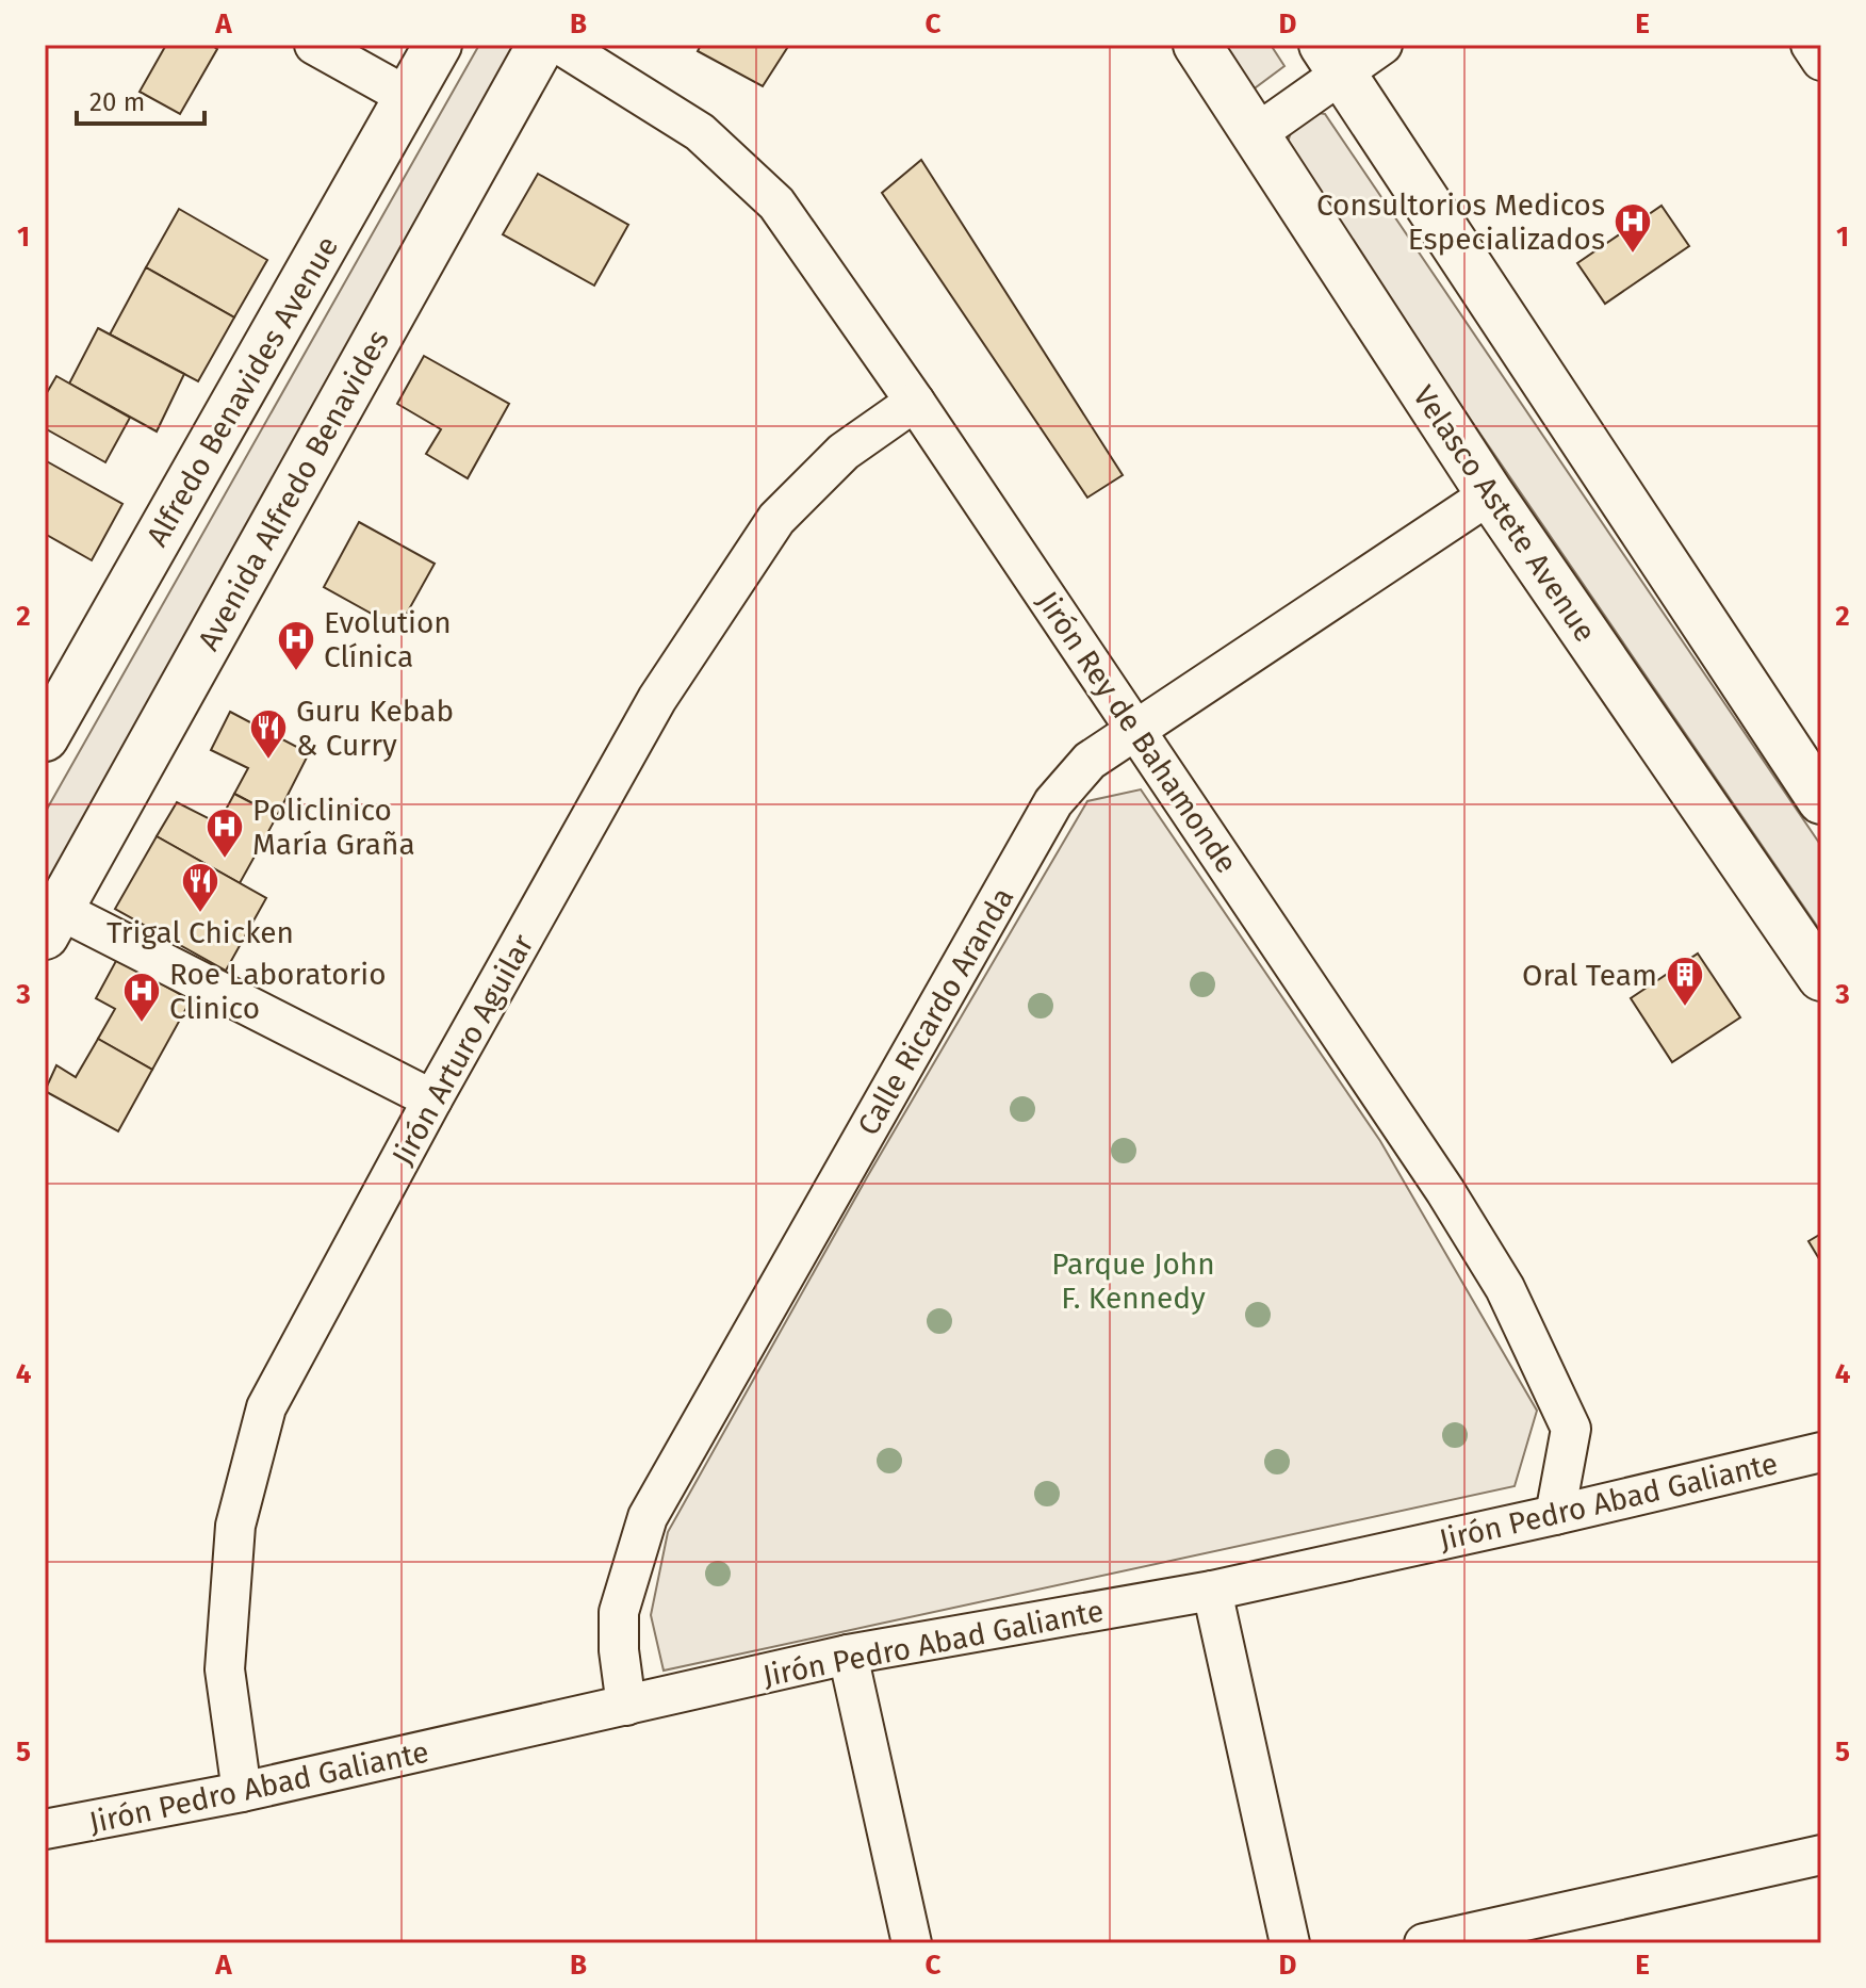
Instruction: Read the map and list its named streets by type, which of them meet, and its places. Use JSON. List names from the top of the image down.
{
  "streets": {
    "main road": ["Alfredo Benavides Avenue", "Avenida Alfredo Benavides", "Velasco Astete Avenue"],
    "street": [
      "Jirón Rey de Bahamonde",
      "Calle Ricardo Aranda",
      "Jirón Arturo Aguilar",
      "Jirón Pedro Abad Galiante"
    ]
  },
  "crossings": [
    ["Velasco Astete Avenue", "Calle Ricardo Aranda"],
    ["Jirón Rey de Bahamonde", "Calle Ricardo Aranda"],
    ["Jirón Rey de Bahamonde", "Jirón Arturo Aguilar"],
    ["Jirón Rey de Bahamonde", "Jirón Pedro Abad Galiante"],
    ["Calle Ricardo Aranda", "Jirón Pedro Abad Galiante"],
    ["Jirón Arturo Aguilar", "Jirón Pedro Abad Galiante"]
  ],
  "parks": ["Parque John F. Kennedy"],
  "places": {
    "hospital": [
      "Consultorios Medicos Especializados",
      "Evolution Clínica",
      "Policlinico María Graña",
      "Roe Laboratorio Clinico"
    ],
    "restaurant": ["Guru Kebab & Curry", "Trigal Chicken"],
    "building": ["Oral Team"]
  },
  "scale_bar": "20 m",
  "grid": {
    "columns": [
      "A",
      "B",
      "C",
      "D",
      "E"
    ],
    "rows": [
      "1",
      "2",
      "3",
      "4",
      "5"
    ]
  }
}
